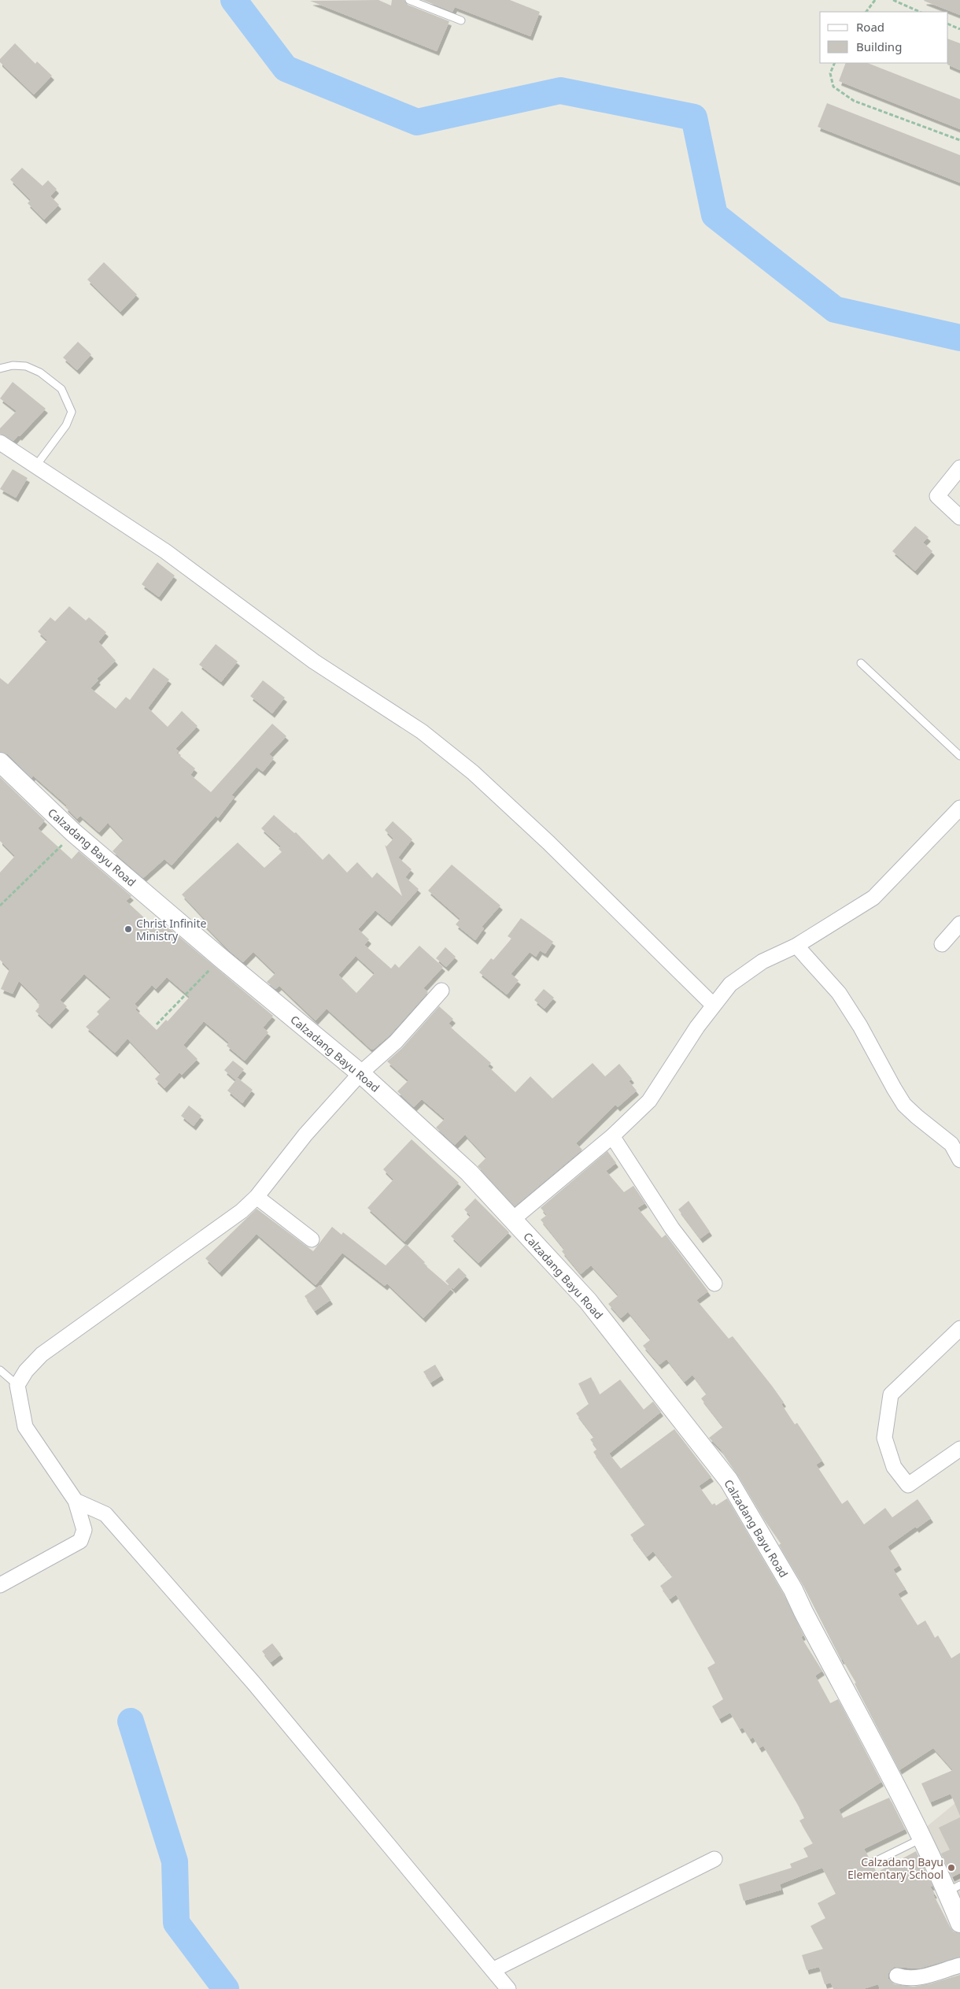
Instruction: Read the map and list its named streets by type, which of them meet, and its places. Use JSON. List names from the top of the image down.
{
  "streets": {
    "street": ["Calzadang Bayu Road"]
  },
  "places": ["Christ Infinite Ministry", "Calzadang Bayu Elementary School"],
  "legend": ["Road", "Building"]
}
